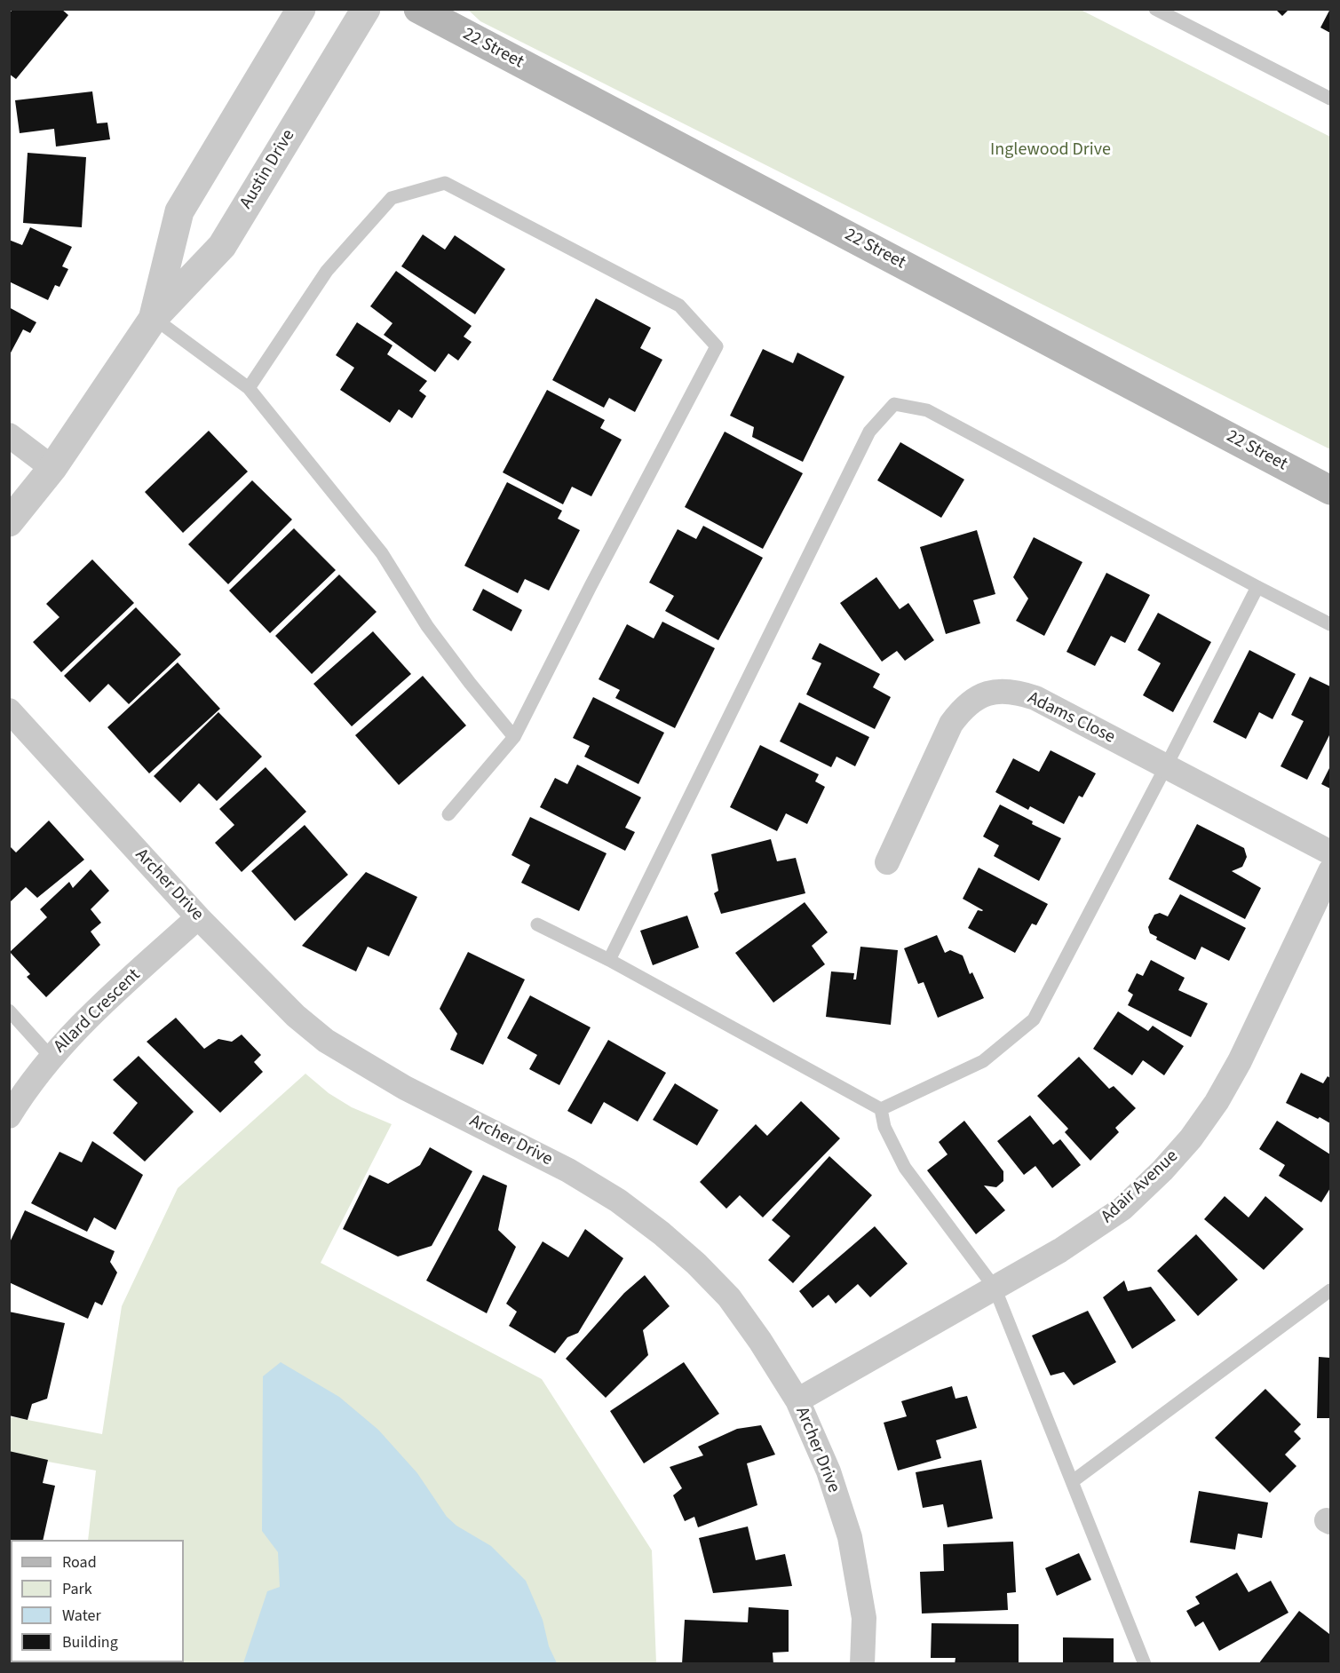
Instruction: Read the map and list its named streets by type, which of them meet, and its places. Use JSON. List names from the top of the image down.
{
  "streets": {
    "main road": ["22 Street"],
    "street": [
      "Austin Drive",
      "Adams Close",
      "Archer Drive",
      "Allard Crescent",
      "Adair Avenue"
    ]
  },
  "crossings": [
    ["Archer Drive", "Allard Crescent"],
    ["Archer Drive", "Adair Avenue"]
  ],
  "parks": ["Inglewood Drive"],
  "legend": [
    "Road",
    "Park",
    "Water",
    "Building"
  ]
}
